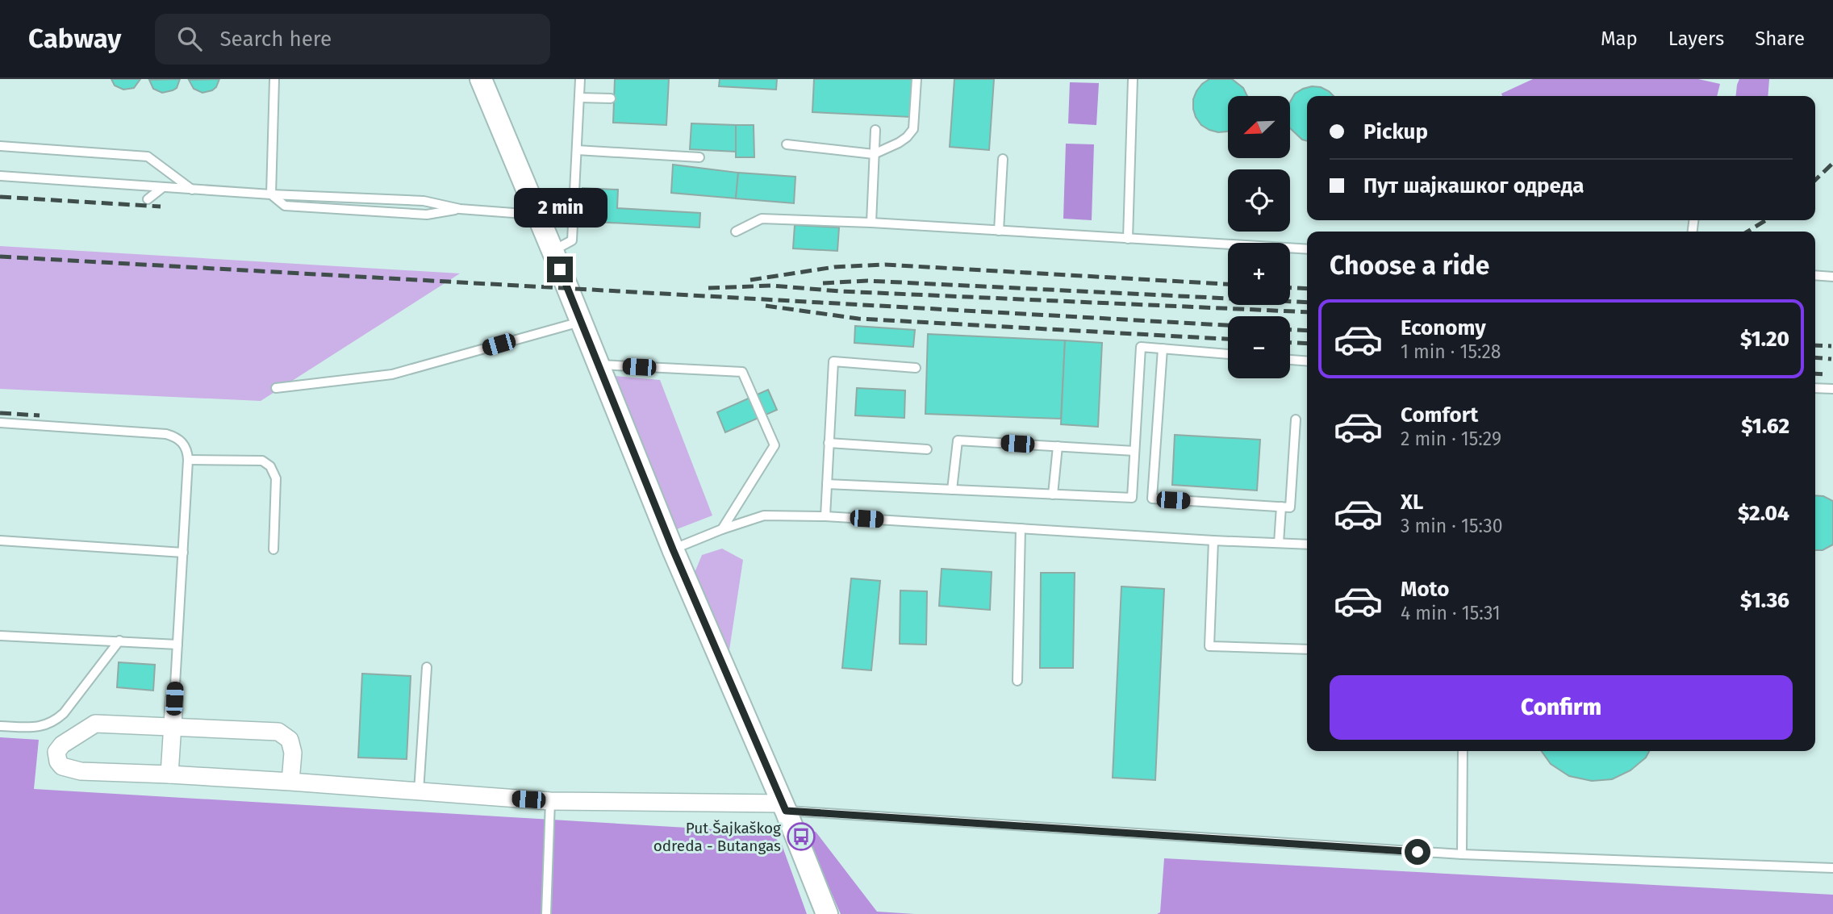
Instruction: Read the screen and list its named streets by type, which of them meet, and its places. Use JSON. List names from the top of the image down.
{
  "places": {
    "bus stop": ["Put Šajkaškog odreda - Butangas"]
  },
  "north": "bottom left",
  "page": {
    "header": "Cabway",
    "search": "Search here",
    "nav": ["Map", "Layers", "Share"],
    "map_buttons": ["+", "−"],
    "banner": ["Pickup", "Пут шајкашког одреда"],
    "bubble": "2 min",
    "heading": "Choose a ride",
    "list": [
      {
        "name": "Economy",
        "note": "1 min · 15:28",
        "value": "$1.20"
      },
      {
        "name": "Comfort",
        "note": "2 min · 15:29",
        "value": "$1.62"
      },
      {
        "name": "XL",
        "note": "3 min · 15:30",
        "value": "$2.04"
      },
      {
        "name": "Moto",
        "note": "4 min · 15:31",
        "value": "$1.36"
      }
    ],
    "buttons": "Confirm"
  }
}
